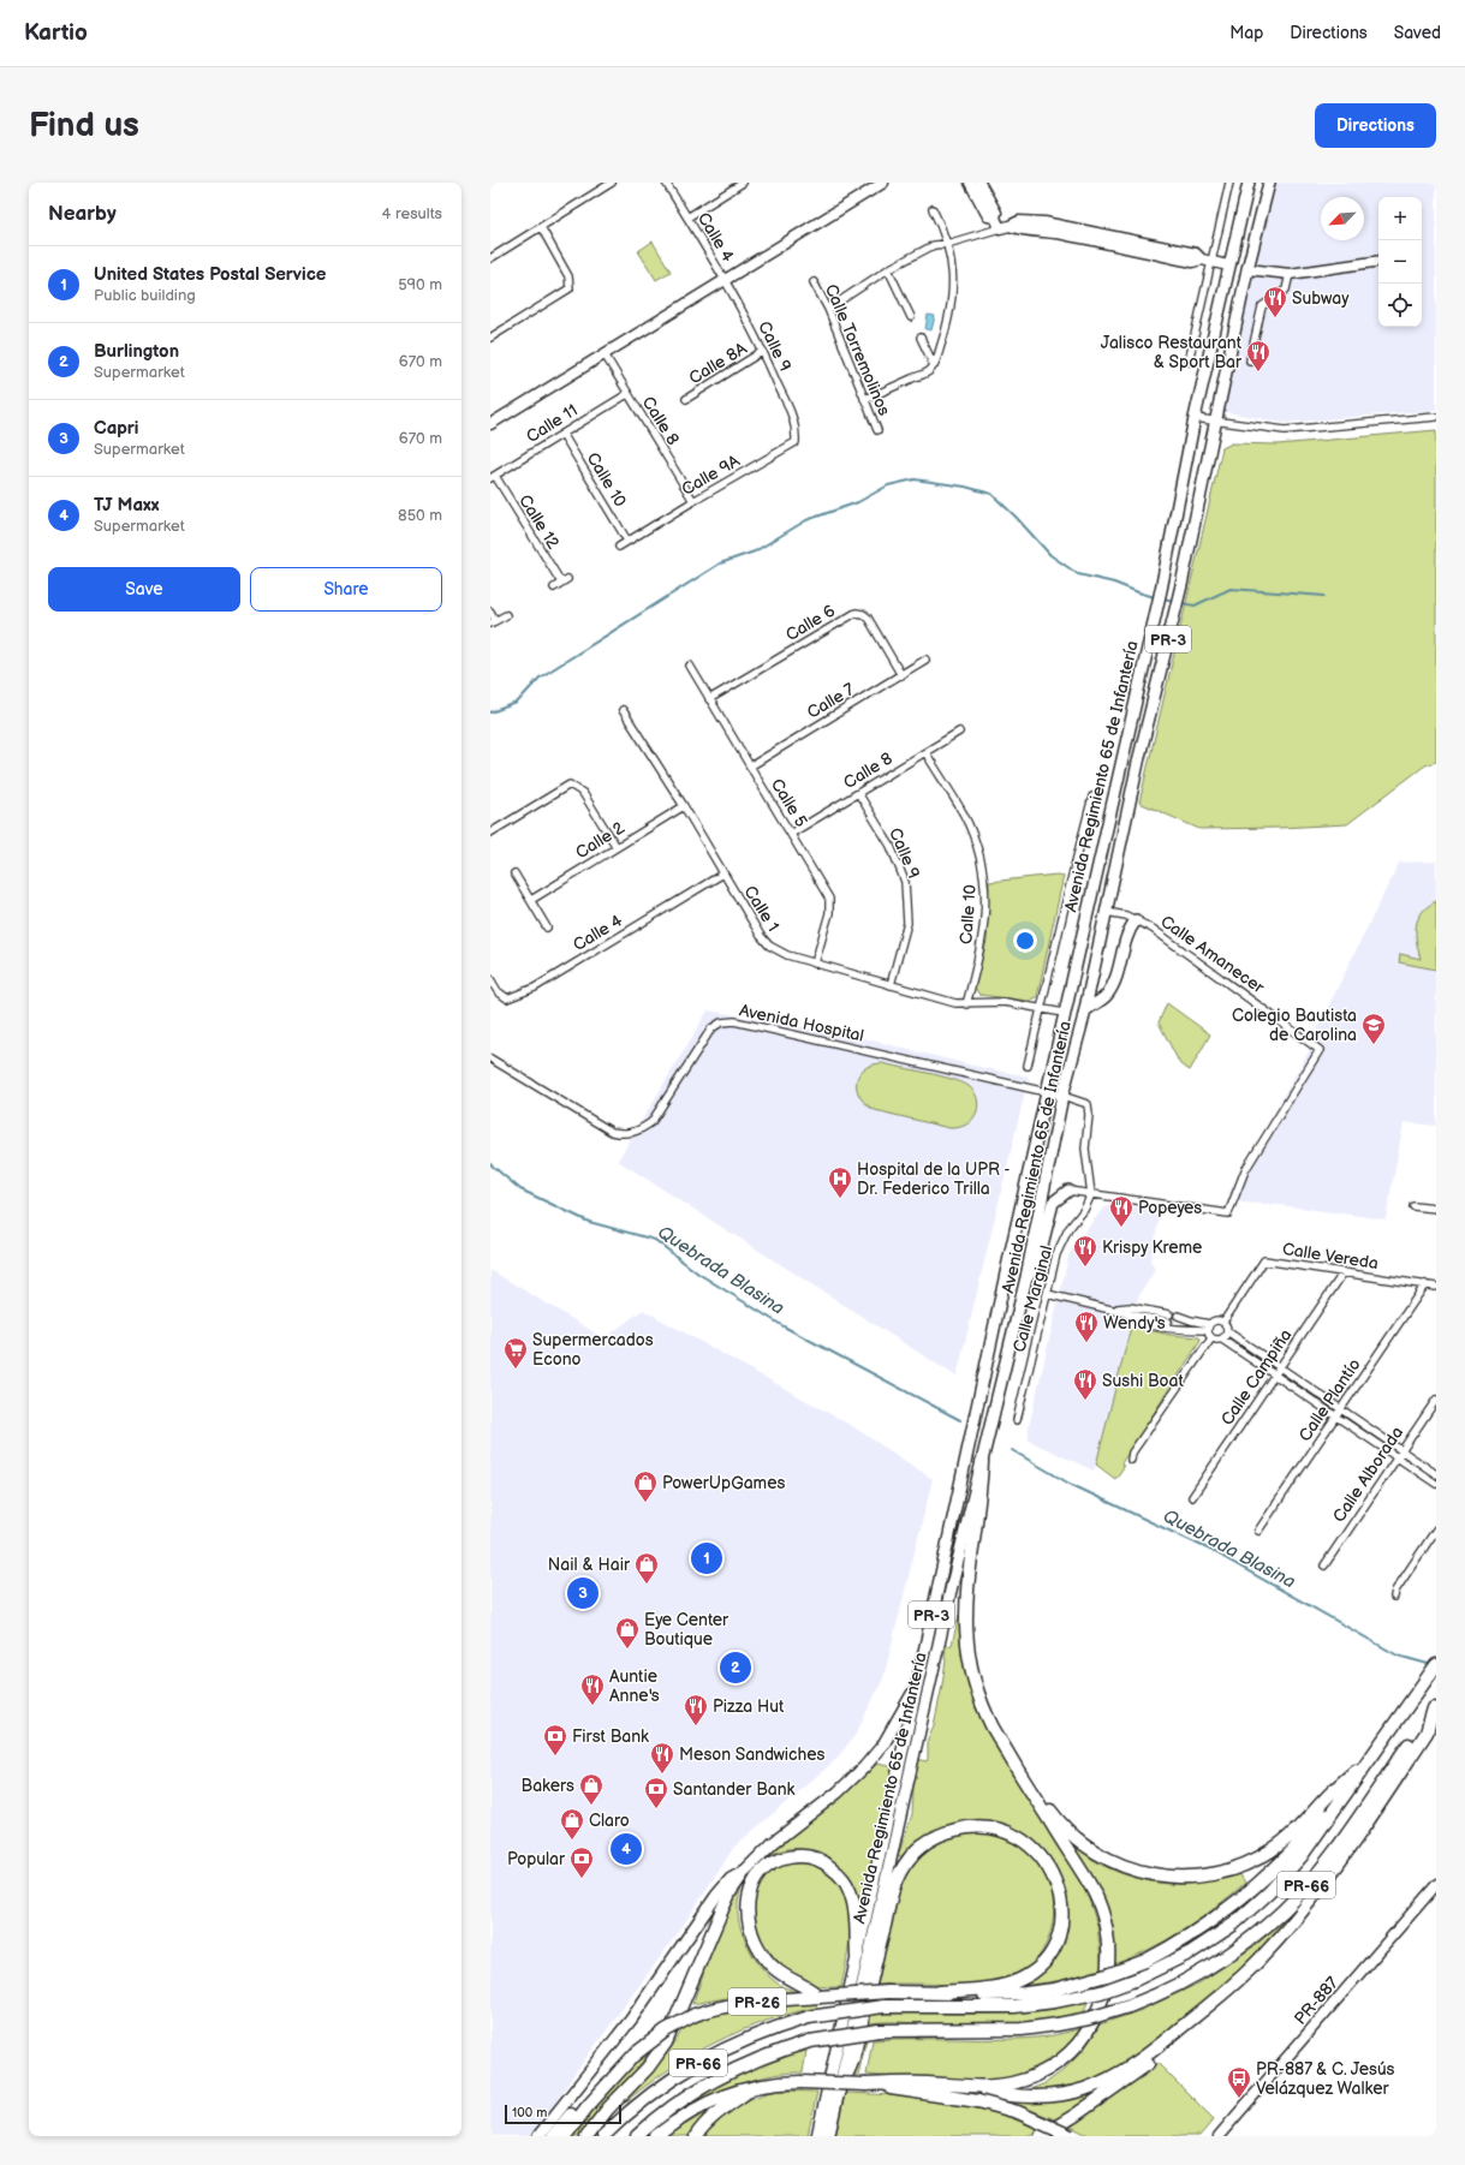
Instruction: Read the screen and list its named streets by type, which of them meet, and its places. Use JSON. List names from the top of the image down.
{
  "streets": {
    "highway": [
      "PR-3",
      "Avenida Regimiento 65 de Infantería",
      "PR-66",
      "PR-26"
    ],
    "street": [
      "Calle 4",
      "Calle 9",
      "Calle Torremolinos",
      "Calle 8A",
      "Calle 8",
      "Calle 11",
      "Calle 9A",
      "Calle 10",
      "Calle 12",
      "Calle 6",
      "Calle 7",
      "Calle 5",
      "Calle 2",
      "Calle 1",
      "Calle Amanecer",
      "Avenida Hospital",
      "Calle Vereda",
      "Calle Marginal",
      "Calle Campiña",
      "Calle Plantío",
      "Calle Alborada",
      "PR-887"
    ]
  },
  "crossings": [
    ["Calle 4", "Calle 9"],
    ["Calle 4", "Calle 1"],
    ["Calle 9", "Calle 8A"],
    ["Calle 9", "Calle 8"],
    ["Calle 9", "Calle 9A"],
    ["Calle 9", "Calle 1"],
    ["Calle 8", "Calle 11"],
    ["Calle 8", "Calle 9A"],
    ["Calle 8", "Calle 10"],
    ["Calle 8", "Calle 5"],
    ["Calle 11", "Calle 10"],
    ["Calle 11", "Calle 12"],
    ["Calle 9A", "Calle 10"],
    ["Calle 10", "Calle 1"],
    ["Calle 6", "Calle 7"],
    ["Calle 6", "Calle 5"],
    ["Calle 7", "Calle 5"],
    ["Avenida Regimiento 65 de Infantería", "Calle 1"],
    ["Avenida Regimiento 65 de Infantería", "Calle Amanecer"],
    ["Avenida Regimiento 65 de Infantería", "Avenida Hospital"],
    ["Calle 5", "Calle 1"],
    ["Calle 2", "Calle 1"],
    ["Calle Amanecer", "Calle Marginal"],
    ["Calle Vereda", "Calle Campiña"],
    ["Calle Vereda", "Calle Plantío"]
  ],
  "water": ["Quebrada Blasina"],
  "places": {
    "restaurant": [
      "Subway",
      "Jalisco Restaurant & Sport Bar",
      "Popeyes",
      "Krispy Kreme",
      "Wendy's",
      "Sushi Boat",
      "Auntie Anne's",
      "Pizza Hut",
      "Meson Sandwiches"
    ],
    "school or university": ["Colegio Bautista de Carolina"],
    "hospital": ["Hospital de la UPR - Dr. Federico Trilla"],
    "supermarket": ["Supermercados Econo"],
    "shop": [
      "PowerUpGames",
      "Nail & Hair",
      "Eye Center Boutique",
      "Bakers",
      "Claro"
    ],
    "bank": ["First Bank", "Santander Bank", "Popular"],
    "bus stop": ["PR-887 & C. Jesús Velázquez Walker"]
  },
  "scale_bar": "100 m",
  "north": "bottom left",
  "page": {
    "header": "Kartio",
    "nav": ["Map", "Directions", "Saved"],
    "buttons": [
      "Directions",
      ["Save", "Share"]
    ],
    "title": "Find us",
    "heading": ["Nearby", "4 results"],
    "map_buttons": ["+", "−"],
    "list": [
      {
        "mark": "1",
        "name": "United States Postal Service",
        "note": "Public building",
        "value": "590 m"
      },
      {
        "mark": "2",
        "name": "Burlington",
        "note": "Supermarket",
        "value": "670 m"
      },
      {
        "mark": "3",
        "name": "Capri",
        "note": "Supermarket",
        "value": "670 m"
      },
      {
        "mark": "4",
        "name": "TJ Maxx",
        "note": "Supermarket",
        "value": "850 m"
      }
    ],
    "pins": [
      "1",
      "3",
      "2",
      "4"
    ],
    "scale": "100 m"
  }
}
